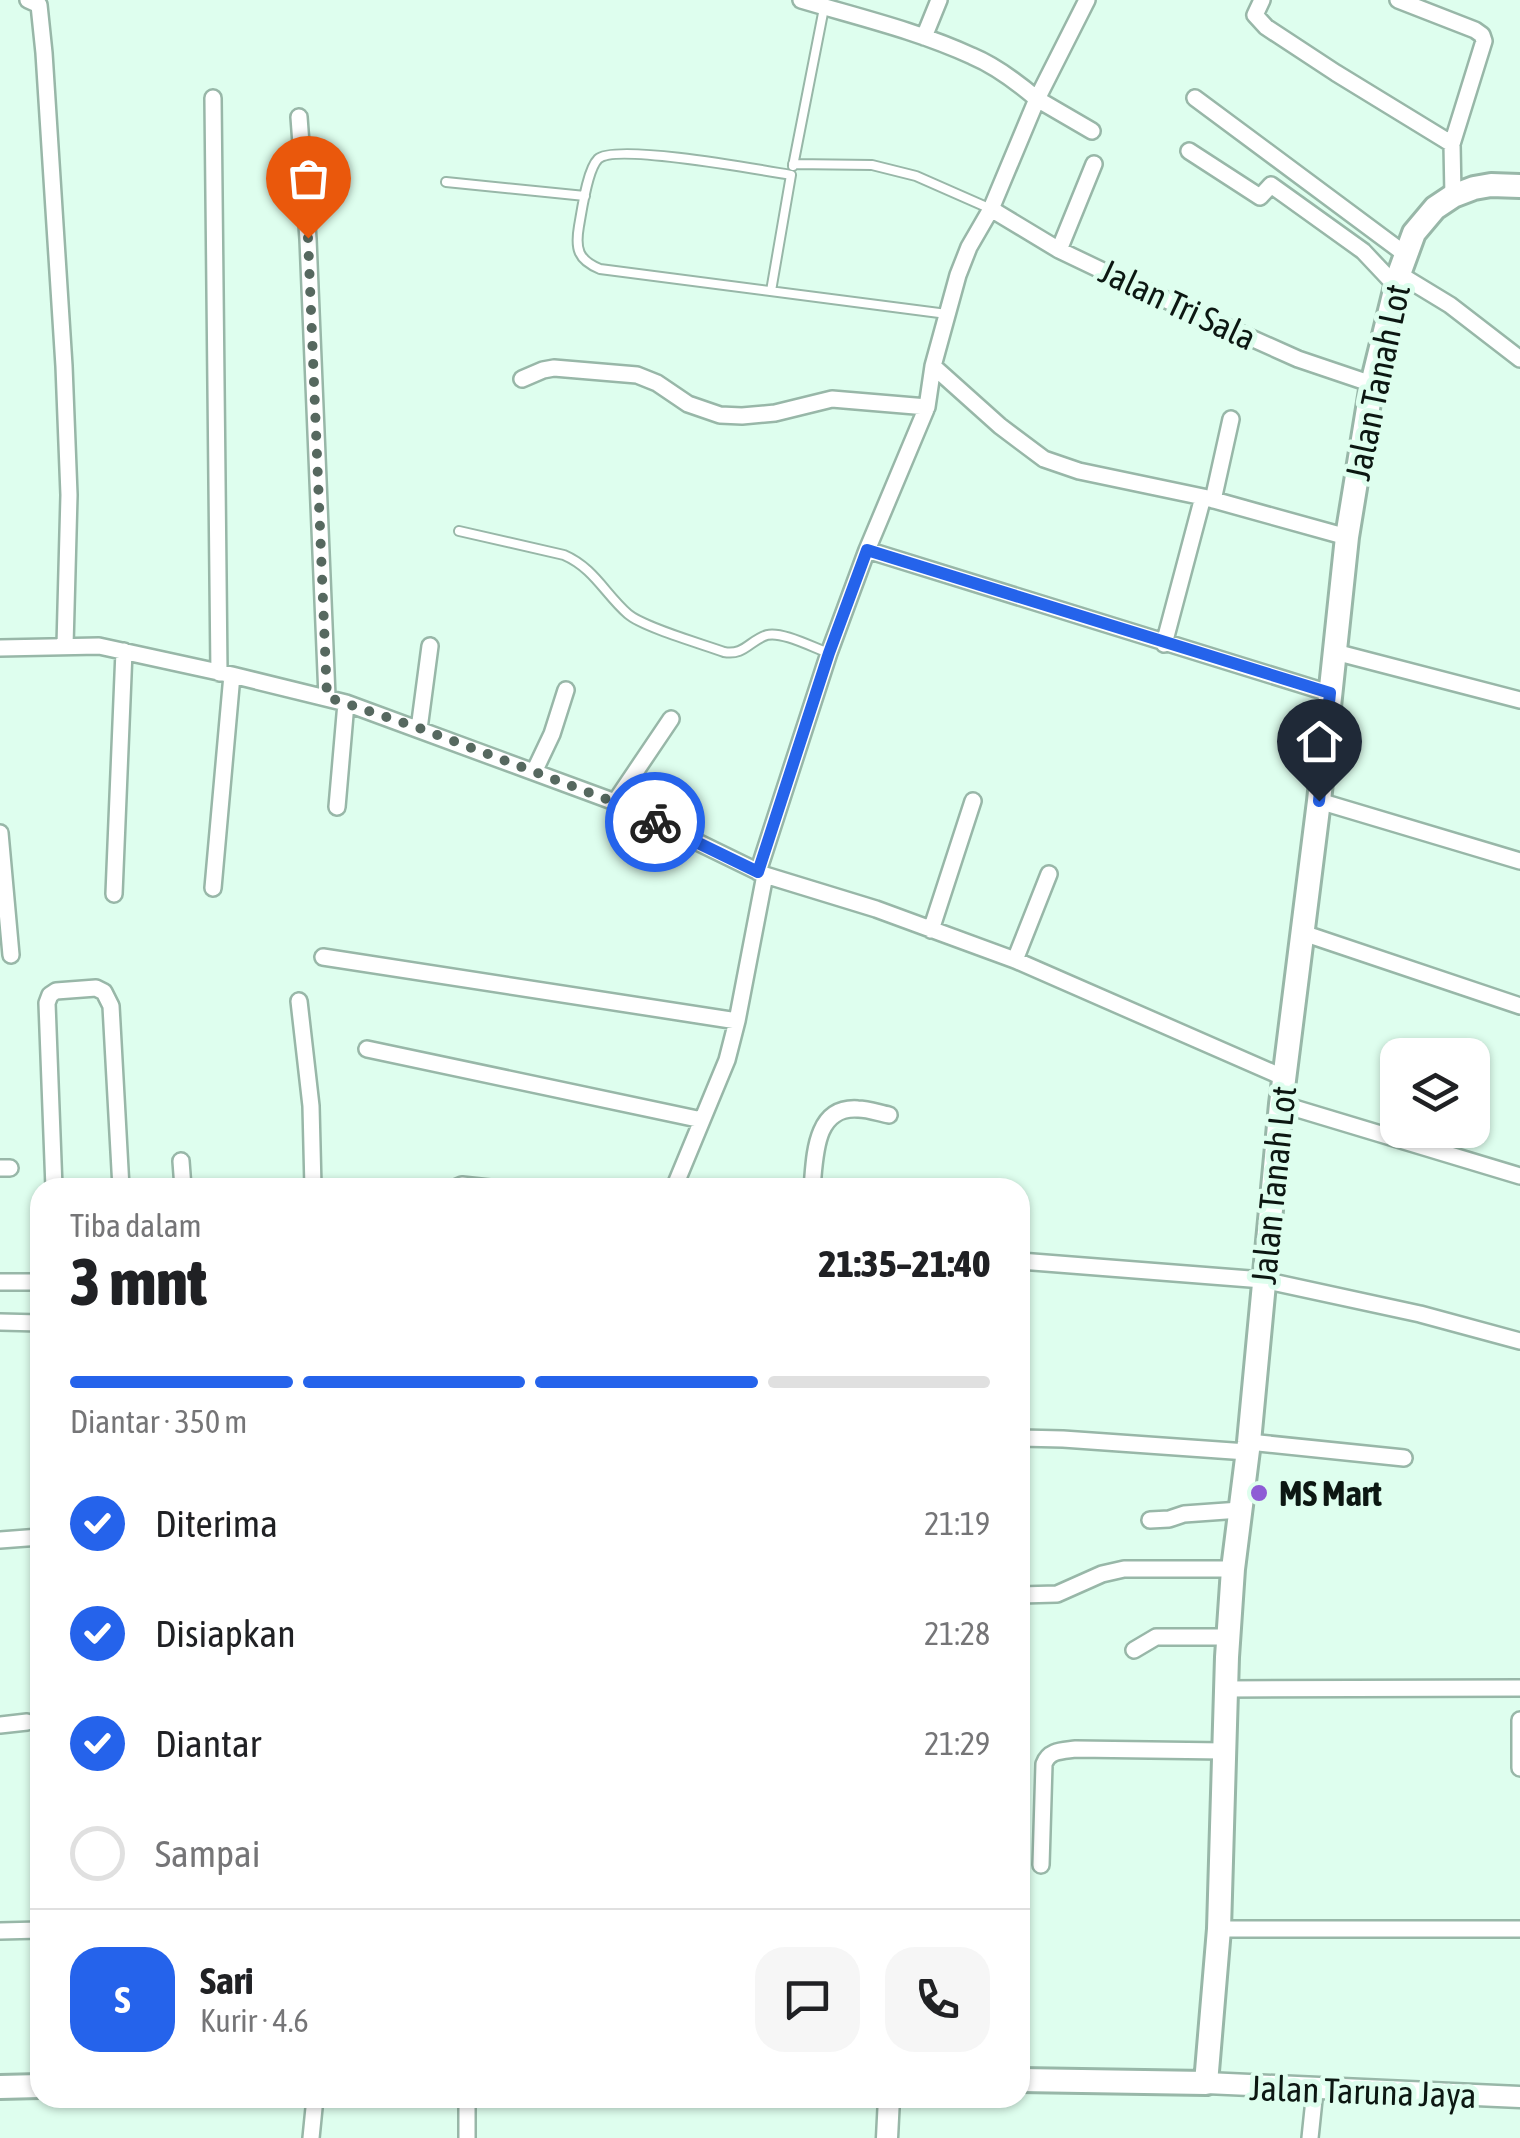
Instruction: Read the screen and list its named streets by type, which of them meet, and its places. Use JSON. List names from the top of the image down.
{
  "streets": {
    "main road": ["Jalan Tanah Lot"],
    "street": ["Jalan Tri Sala", "Jalan Taruna Jaya"]
  },
  "crossings": [
    ["Jalan Tri Sala", "Jalan Tanah Lot"],
    ["Jalan Tanah Lot", "Jalan Taruna Jaya"]
  ],
  "places": ["MS Mart"],
  "page": {
    "heading": ["3 mnt", "Tiba dalam", "21:35–21:40"],
    "panel": ["Sari", "Kurir · 4.6"],
    "bar": "Diantar · 350 m",
    "list": [
      ["Diterima", "21:19"],
      ["Disiapkan", "21:28"],
      ["Diantar", "21:29"],
      "Sampai"
    ],
    "round": "S"
  }
}
